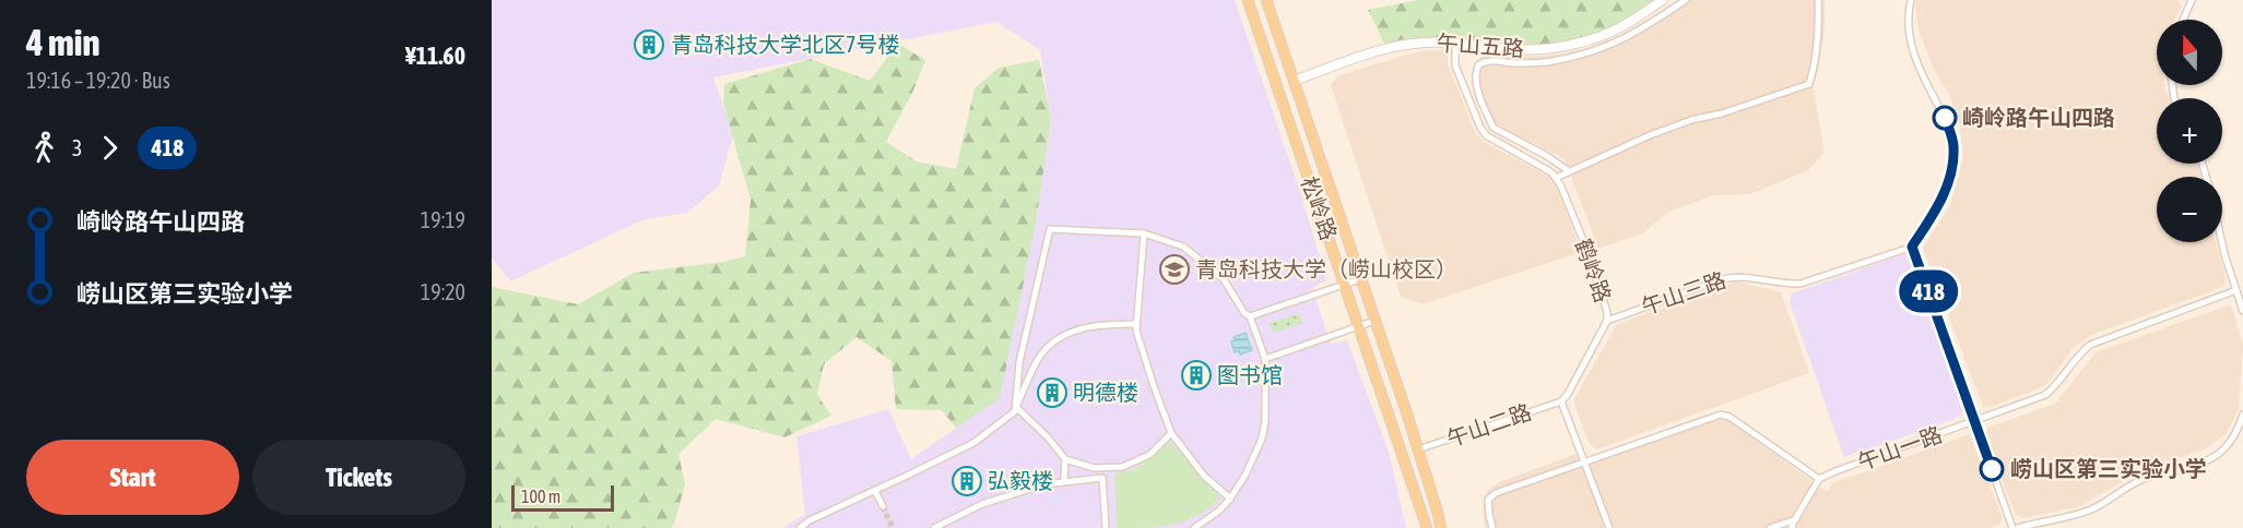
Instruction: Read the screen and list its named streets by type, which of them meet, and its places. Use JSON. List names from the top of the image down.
{
  "streets": {
    "main road": ["松岭路"],
    "street": [
      "午山五路",
      "鹤岭路",
      "午山三路",
      "午山二路",
      "午山一路"
    ]
  },
  "crossings": [
    ["午山五路", "松岭路"],
    ["松岭路", "午山二路"],
    ["鹤岭路", "午山三路"],
    ["鹤岭路", "午山二路"]
  ],
  "places": {
    "building": [
      "青岛科技大学北区7号楼",
      "图书馆",
      "明德楼",
      "弘毅楼"
    ],
    "other": ["崎岭路午山四路", "崂山区第三实验小学"],
    "school or university": ["青岛科技大学（崂山校区）"]
  },
  "lines": ["bus line 418"],
  "scale_bar": "100 m",
  "north": "top",
  "page": {
    "heading": ["4 min", "19:16 – 19:20 · Bus", "¥11.60"],
    "on_map": "418",
    "map_buttons": ["+", "−"],
    "legs": ["3", "418"],
    "list": [
      {
        "name": "崎岭路午山四路",
        "value": "19:19"
      },
      {
        "name": "崂山区第三实验小学",
        "value": "19:20"
      }
    ],
    "buttons": ["Start", "Tickets"],
    "scale": "100 m"
  }
}
